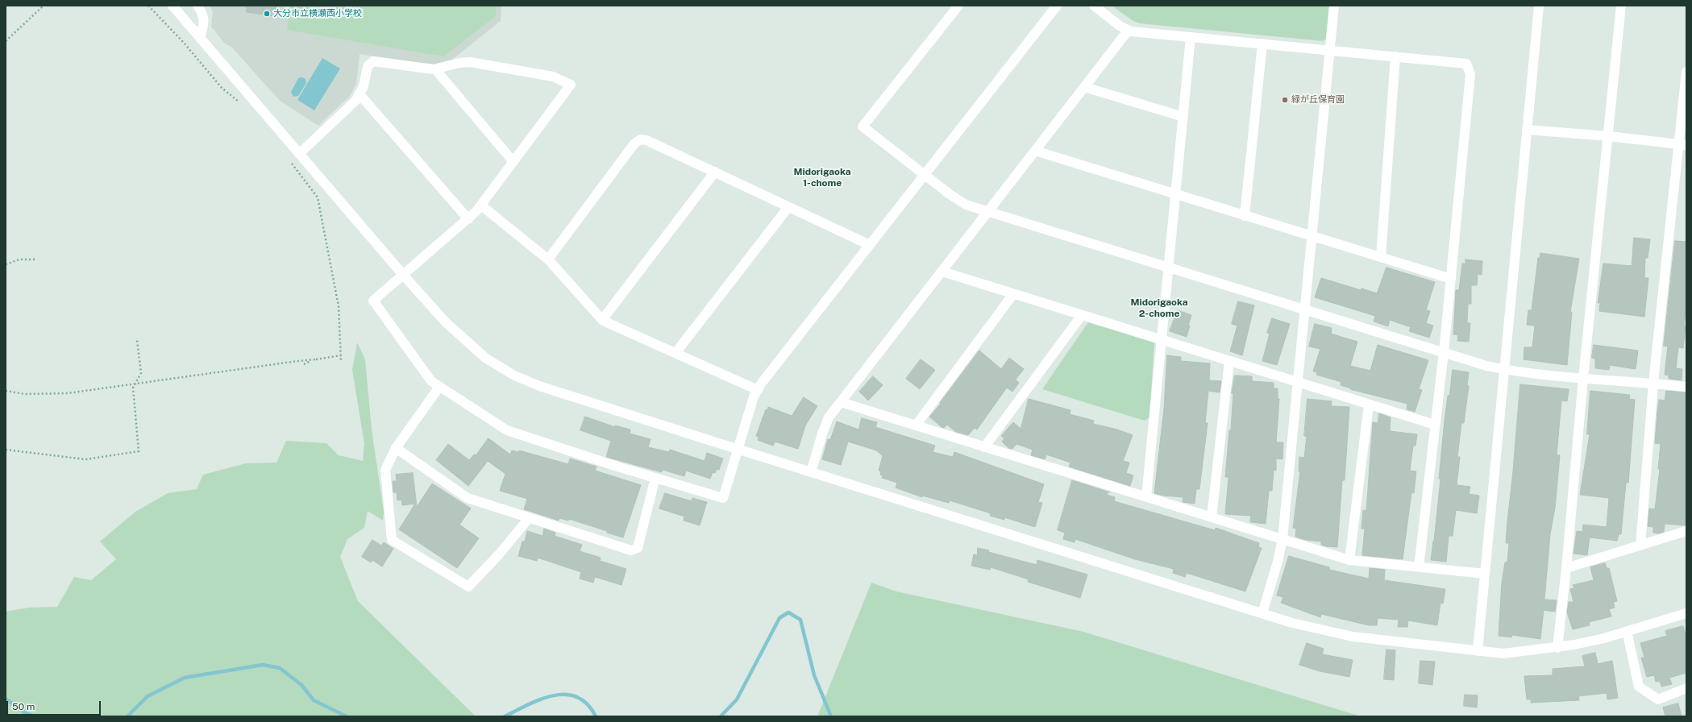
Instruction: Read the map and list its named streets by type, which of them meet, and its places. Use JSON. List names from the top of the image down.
{
  "districts": ["Midorigaoka 1-chome", "Midorigaoka 2-chome"],
  "places": ["大分市立横瀬西小学校", "緑が丘保育園"],
  "scale_bar": "50 m"
}
